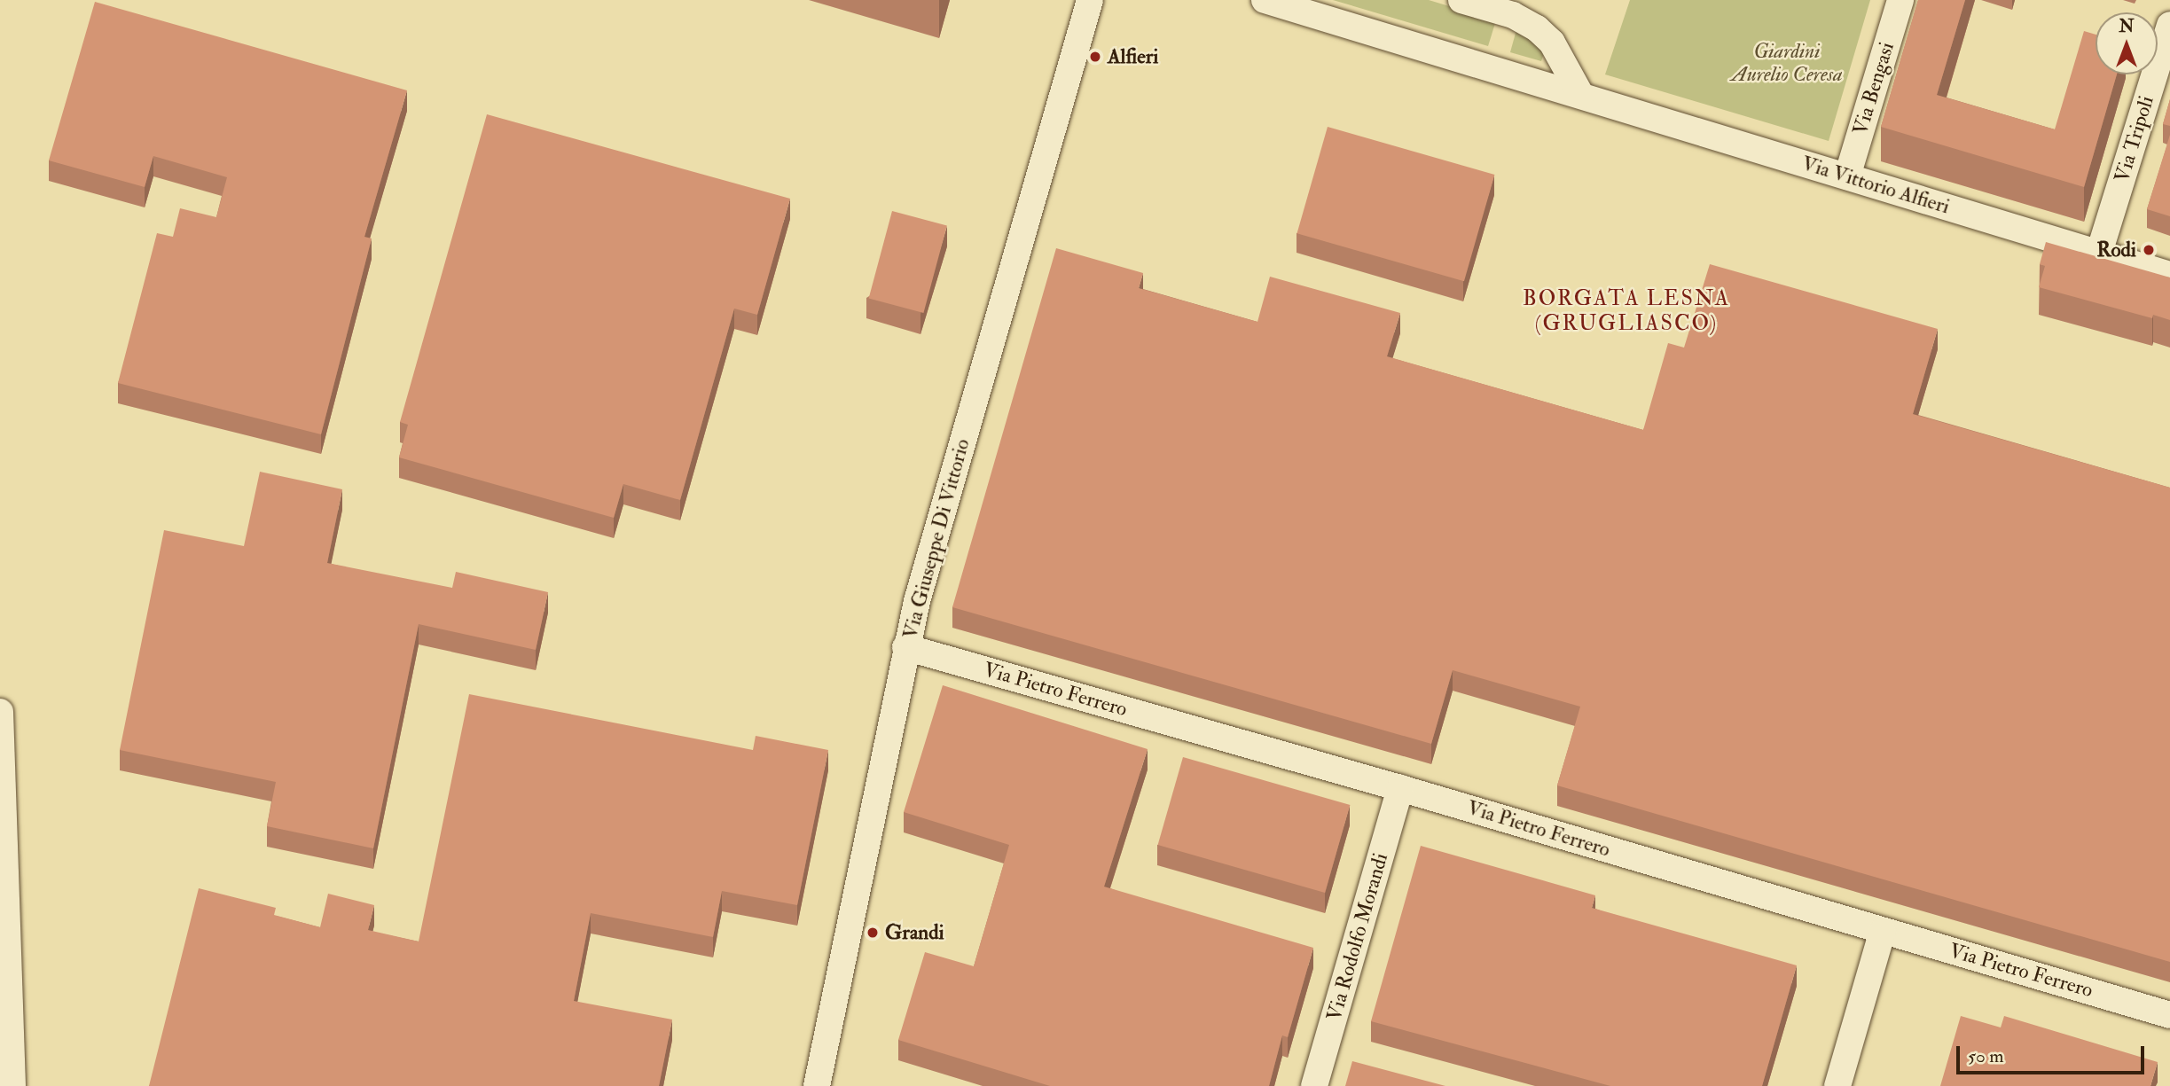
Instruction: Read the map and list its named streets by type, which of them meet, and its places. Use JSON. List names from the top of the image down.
{
  "streets": {
    "street": [
      "Via Bengasi",
      "Via Tripoli",
      "Via Vittorio Alfieri",
      "Via Giuseppe Di Vittorio",
      "Via Pietro Ferrero",
      "Via Rodolfo Morandi"
    ]
  },
  "crossings": [
    ["Via Bengasi", "Via Vittorio Alfieri"],
    ["Via Tripoli", "Via Vittorio Alfieri"],
    ["Via Giuseppe Di Vittorio", "Via Pietro Ferrero"],
    ["Via Pietro Ferrero", "Via Rodolfo Morandi"]
  ],
  "districts": ["BORGATA LESNA (GRUGLIASCO)"],
  "parks": ["Giardini Aurelio Ceresa"],
  "places": ["Alfieri", "Rodi", "Grandi"],
  "scale_bar": "50 m",
  "north": "top"
}
